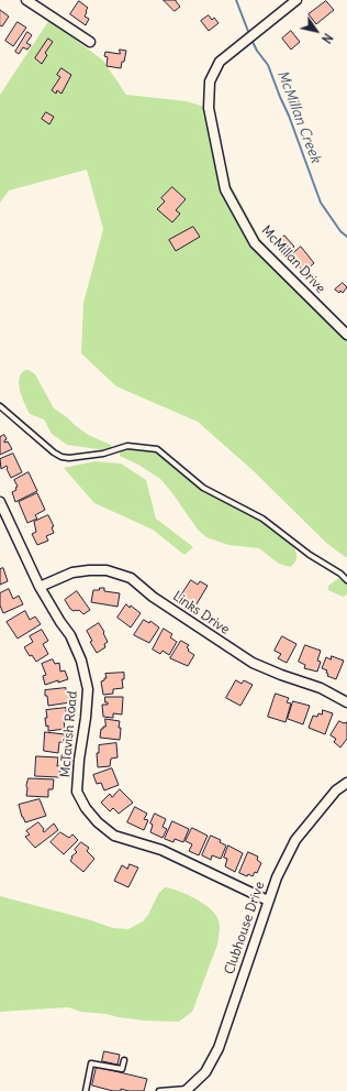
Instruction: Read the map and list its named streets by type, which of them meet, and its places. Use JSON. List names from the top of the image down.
{
  "streets": {
    "street": [
      "McMillan Drive",
      "Links Drive",
      "McTavish Road",
      "Clubhouse Drive"
    ]
  },
  "crossings": [
    ["Links Drive", "McTavish Road"],
    ["McTavish Road", "Clubhouse Drive"]
  ],
  "water": ["McMillan Creek"],
  "north": "bottom right"
}
